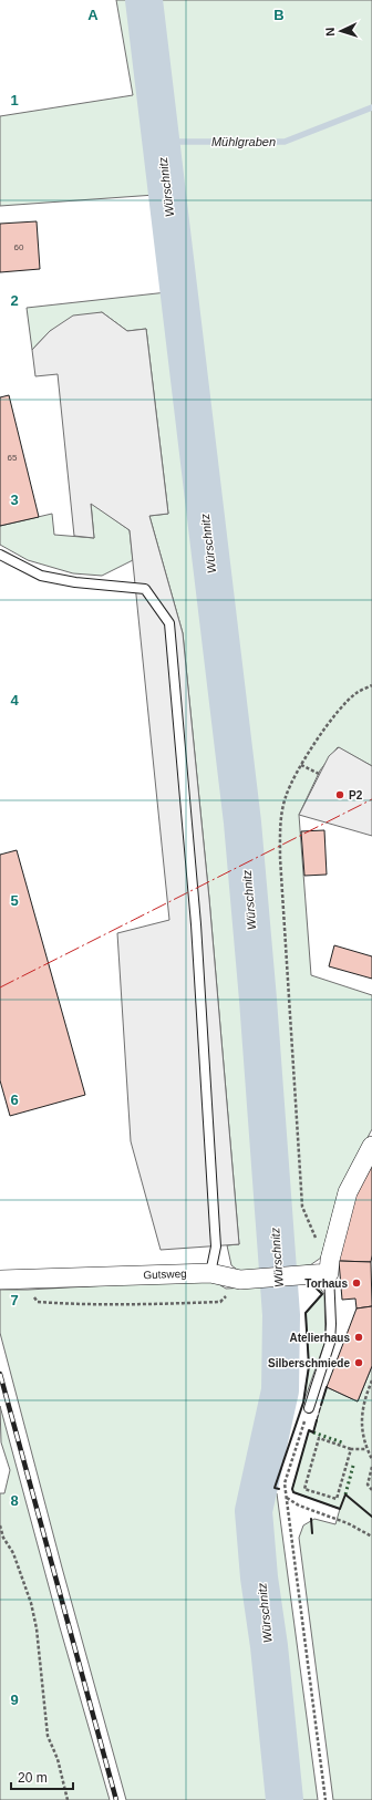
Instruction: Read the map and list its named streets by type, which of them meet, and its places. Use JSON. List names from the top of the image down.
{
  "streets": {
    "street": ["Gutsweg"]
  },
  "water": ["Mühlgraben", "Würschnitz"],
  "places": [
    "P2",
    "Torhaus",
    "Atelierhaus",
    "Silberschmiede"
  ],
  "house_numbers": ["60", "65"],
  "scale_bar": "20 m",
  "north": "left",
  "grid": {
    "columns": ["A", "B"],
    "rows": [
      "1",
      "2",
      "3",
      "4",
      "5",
      "6",
      "7",
      "8",
      "9"
    ]
  }
}
